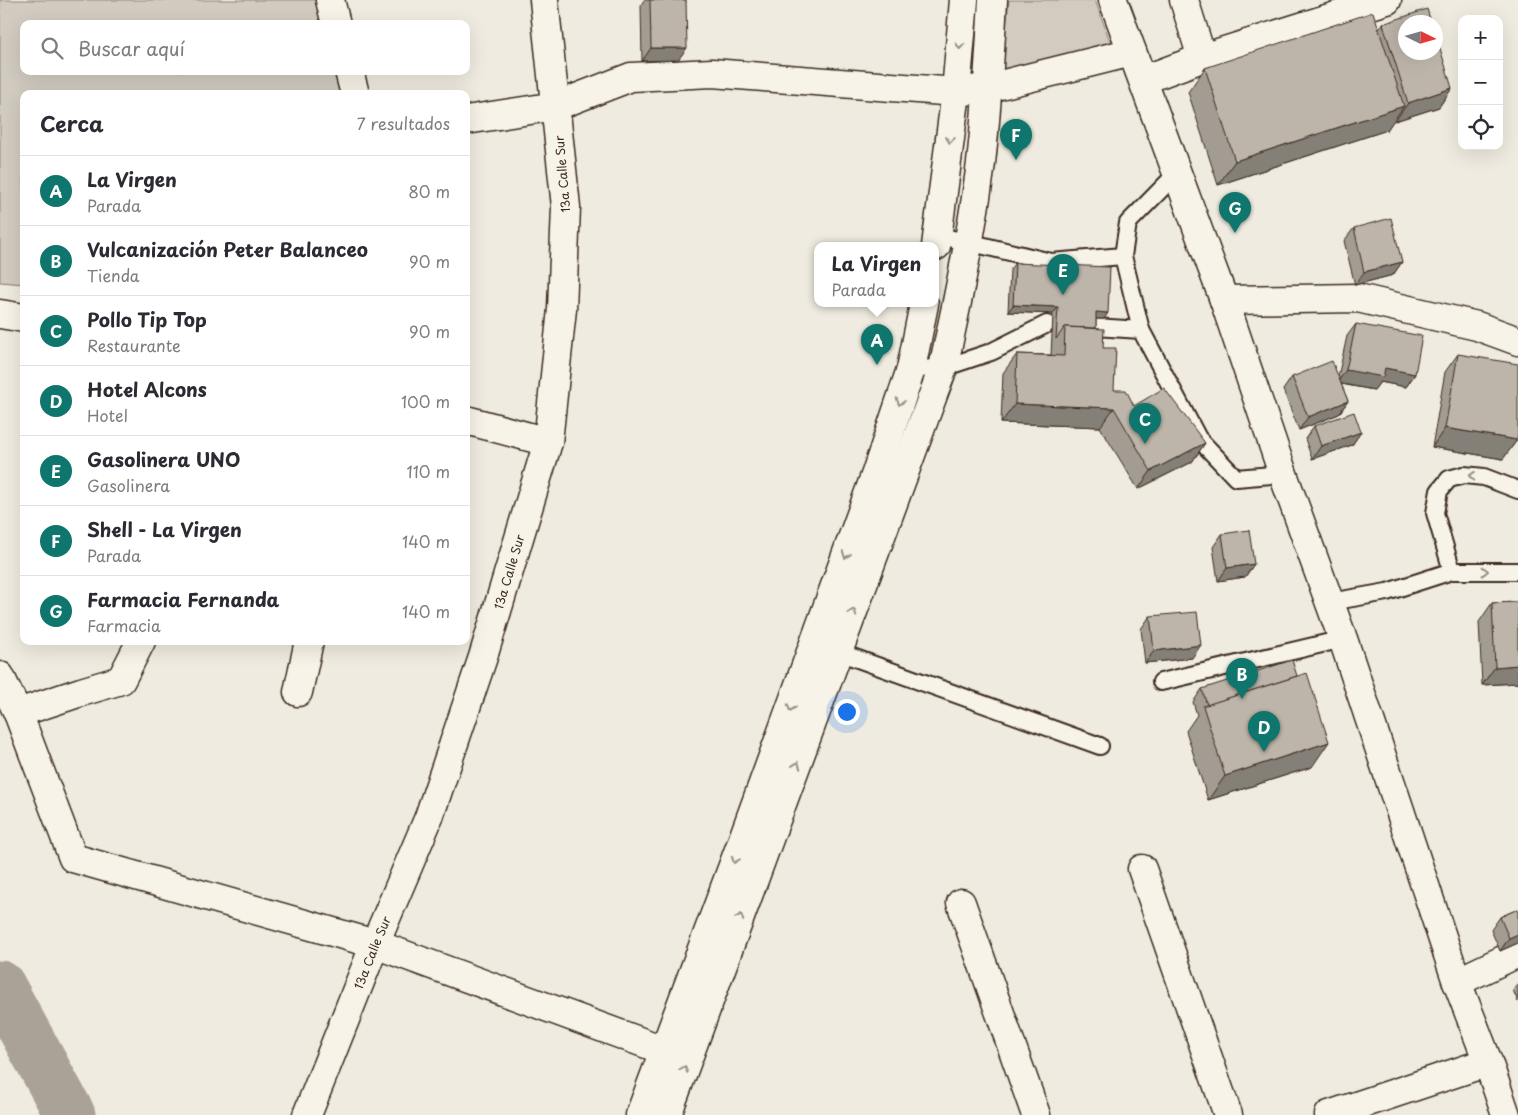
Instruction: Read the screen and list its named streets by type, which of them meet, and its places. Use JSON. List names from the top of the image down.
{
  "streets": {
    "street": ["13a Calle Sur"]
  },
  "north": "right",
  "page": {
    "map_buttons": ["+", "−"],
    "search": "Buscar aquí",
    "heading": ["Cerca", "7 resultados"],
    "pins": [
      "F",
      "G",
      "E",
      "A",
      "C",
      "B",
      "D"
    ],
    "list": [
      {
        "mark": "A",
        "name": "La Virgen",
        "note": "Parada",
        "value": "80 m"
      },
      {
        "mark": "B",
        "name": "Vulcanización Peter Balanceo",
        "note": "Tienda",
        "value": "90 m"
      },
      {
        "mark": "C",
        "name": "Pollo Tip Top",
        "note": "Restaurante",
        "value": "90 m"
      },
      {
        "mark": "D",
        "name": "Hotel Alcons",
        "note": "Hotel",
        "value": "100 m"
      },
      {
        "mark": "E",
        "name": "Gasolinera UNO",
        "note": "Gasolinera",
        "value": "110 m"
      },
      {
        "mark": "F",
        "name": "Shell - La Virgen",
        "note": "Parada",
        "value": "140 m"
      },
      {
        "mark": "G",
        "name": "Farmacia Fernanda",
        "note": "Farmacia",
        "value": "140 m"
      }
    ],
    "popup": ["La Virgen", "Parada"]
  }
}
